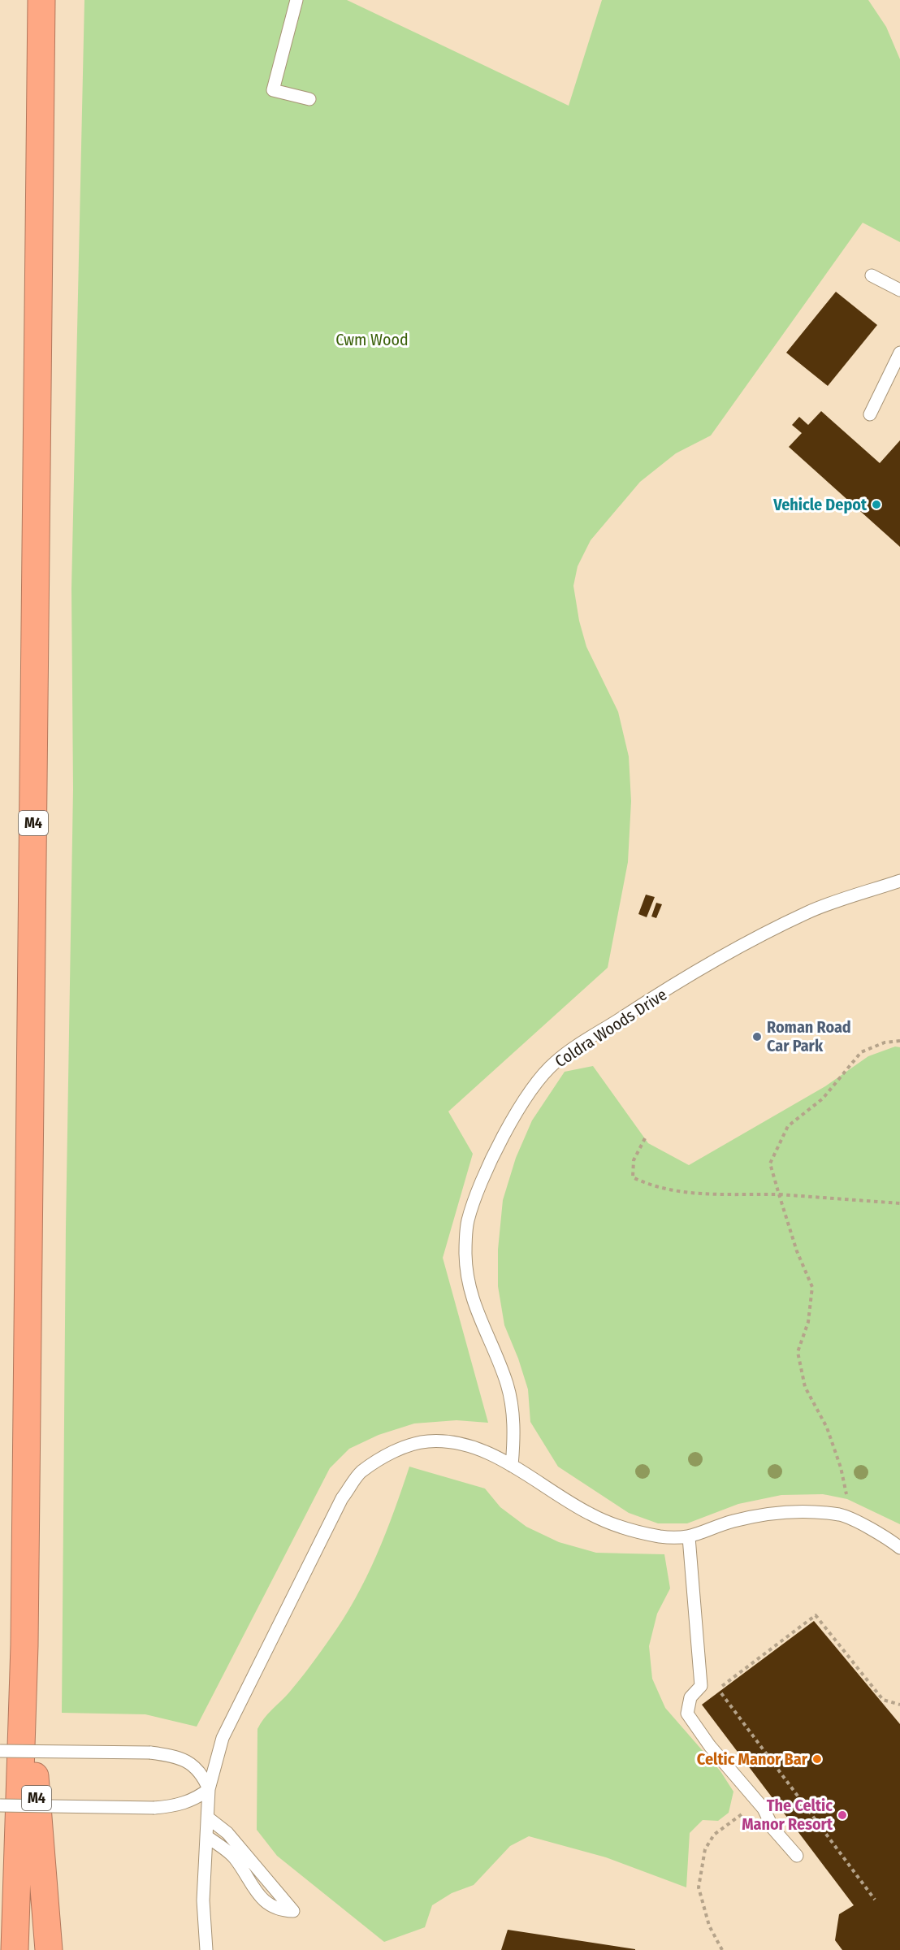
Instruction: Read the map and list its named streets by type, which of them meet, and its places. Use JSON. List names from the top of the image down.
{
  "streets": {
    "highway": ["M4"],
    "lane": ["Coldra Woods Drive"]
  },
  "parks": ["Cwm Wood"],
  "places": [
    "Vehicle Depot",
    "Roman Road Car Park",
    "Celtic Manor Bar",
    "The Celtic Manor Resort"
  ]
}
